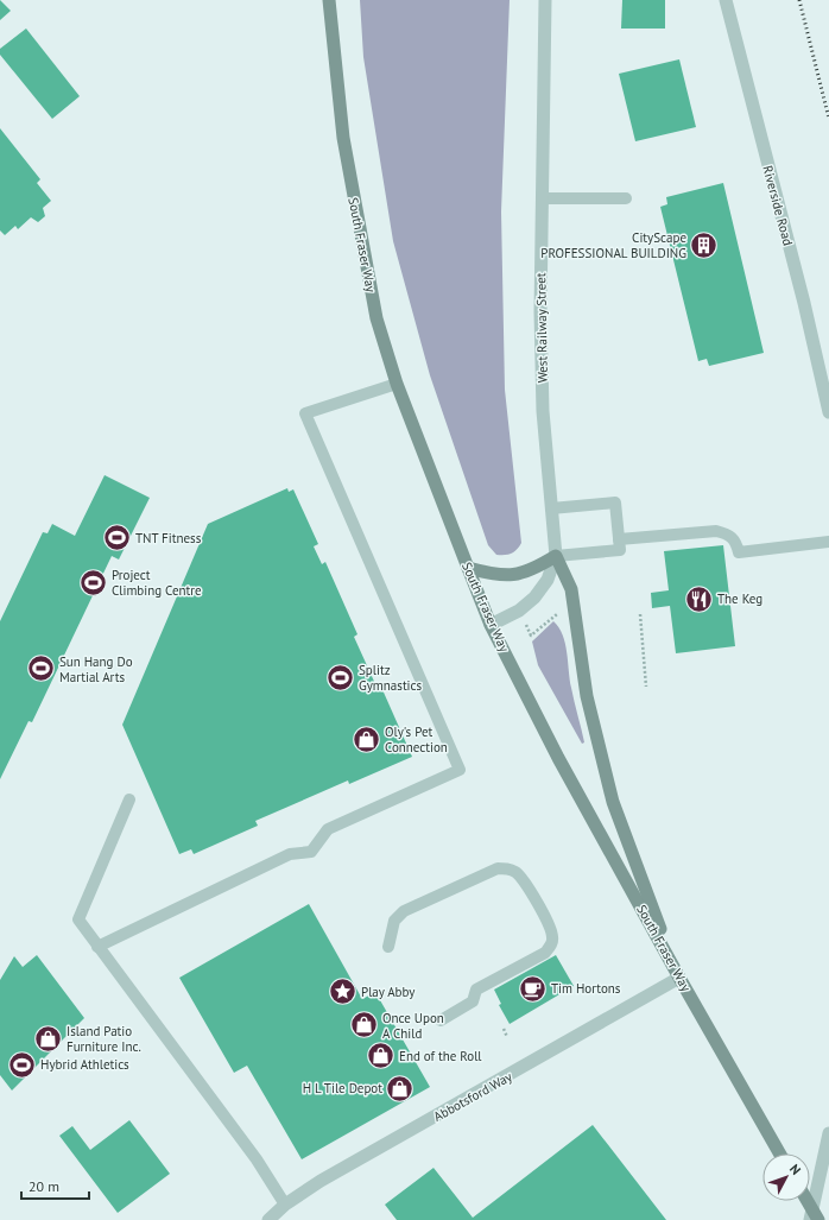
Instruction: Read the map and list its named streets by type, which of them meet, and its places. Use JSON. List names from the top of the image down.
{
  "streets": {
    "main road": ["South Fraser Way"],
    "street": ["Riverside Road", "West Railway Street", "Abbotsford Way"]
  },
  "crossings": [
    ["South Fraser Way", "West Railway Street"],
    ["South Fraser Way", "Abbotsford Way"]
  ],
  "places": {
    "building": ["CityScape PROFESSIONAL BUILDING"],
    "sports": [
      "TNT Fitness",
      "Project Climbing Centre",
      "Sun Hang Do Martial Arts",
      "Splitz Gymnastics",
      "Hybrid Athletics"
    ],
    "restaurant": ["The Keg"],
    "shop": [
      "Oly's Pet Connection",
      "Once Upon A Child",
      "Island Patio Furniture Inc.",
      "End of the Roll",
      "H L Tile Depot"
    ],
    "cafe": ["Tim Hortons"],
    "place": ["Play Abby"]
  },
  "scale_bar": "20 m",
  "north": "top right"
}
